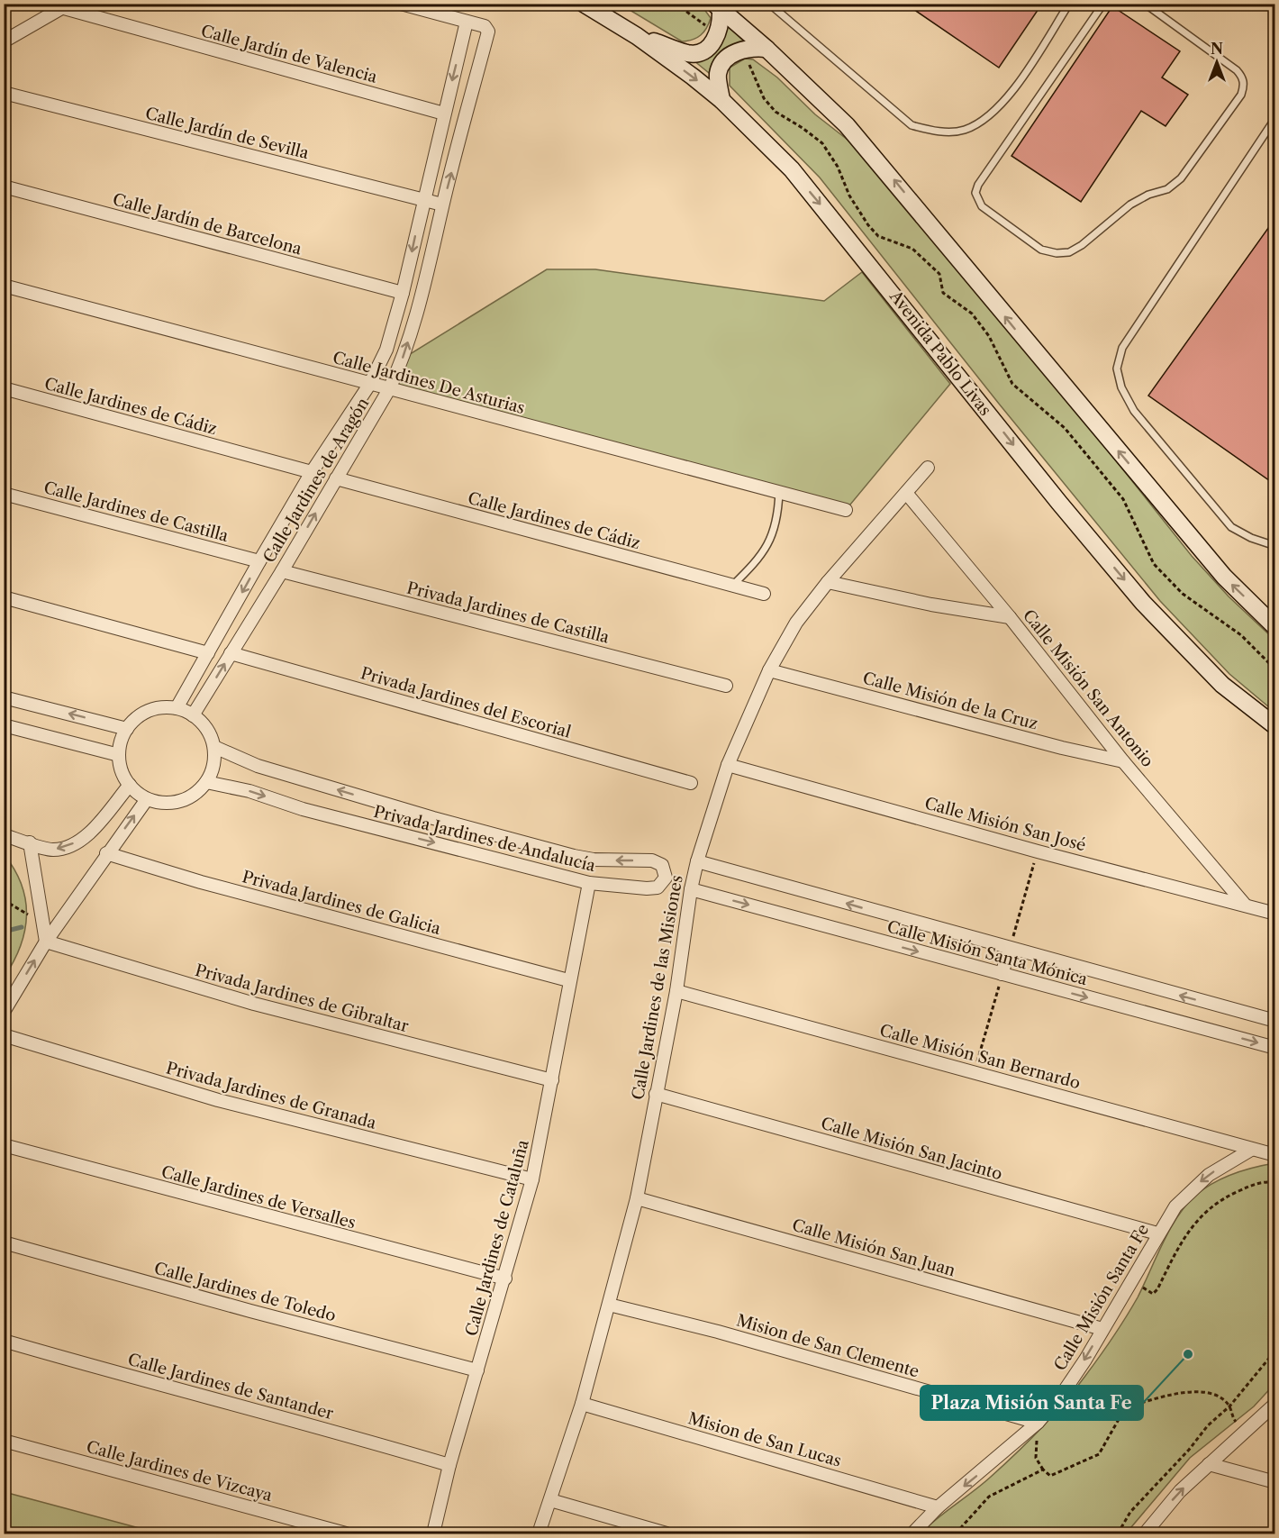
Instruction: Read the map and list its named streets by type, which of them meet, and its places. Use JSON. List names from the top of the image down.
{
  "streets": {
    "main road": ["Avenida Pablo Livas"],
    "street": [
      "Calle Jardín de Valencia",
      "Calle Jardín de Sevilla",
      "Calle Jardín de Barcelona",
      "Calle Jardines De Asturias",
      "Calle Jardines de Cádiz",
      "Calle Jardines de Aragón",
      "Calle Jardines de Castilla",
      "Privada Jardines de Castilla",
      "Calle Misión San Antonio",
      "Calle Misión de la Cruz",
      "Privada Jardines del Escorial",
      "Calle Misión San José",
      "Privada Jardines de Andalucía",
      "Privada Jardines de Galicia",
      "Calle Misión Santa Mónica",
      "Calle Jardines de las Misiones",
      "Privada Jardines de Gibraltar",
      "Calle Misión San Bernardo",
      "Privada Jardines de Granada",
      "Calle Misión San Jacinto",
      "Calle Jardines de Versalles",
      "Calle Jardines de Cataluña",
      "Calle Misión San Juan",
      "Calle Jardines de Toledo",
      "Calle Misión Santa Fe",
      "Mision de San Clemente",
      "Calle Jardines de Santander",
      "Mision de San Lucas",
      "Calle Jardines de Vizcaya"
    ]
  },
  "crossings": [
    ["Calle Jardín de Valencia", "Calle Jardines de Aragón"],
    ["Calle Jardín de Sevilla", "Calle Jardines de Aragón"],
    ["Calle Jardín de Barcelona", "Calle Jardines de Aragón"],
    ["Calle Jardines De Asturias", "Calle Jardines de Aragón"],
    ["Calle Jardines de Cádiz", "Calle Jardines de Aragón"],
    ["Calle Jardines de Aragón", "Calle Jardines de Castilla"],
    ["Calle Jardines de Aragón", "Privada Jardines de Castilla"],
    ["Calle Jardines de Aragón", "Privada Jardines del Escorial"],
    ["Calle Jardines de Aragón", "Privada Jardines de Andalucía"],
    ["Calle Misión San Antonio", "Calle Misión de la Cruz"],
    ["Calle Misión San Antonio", "Calle Misión San José"],
    ["Calle Misión San Antonio", "Calle Jardines de las Misiones"],
    ["Calle Misión de la Cruz", "Calle Jardines de las Misiones"],
    ["Calle Misión San José", "Calle Jardines de las Misiones"],
    ["Privada Jardines de Andalucía", "Calle Jardines de Cataluña"],
    ["Privada Jardines de Galicia", "Calle Jardines de Cataluña"],
    ["Calle Misión Santa Mónica", "Calle Jardines de las Misiones"],
    ["Calle Jardines de las Misiones", "Calle Misión San Bernardo"],
    ["Calle Jardines de las Misiones", "Calle Misión San Jacinto"],
    ["Calle Jardines de las Misiones", "Calle Misión San Juan"],
    ["Calle Jardines de las Misiones", "Mision de San Clemente"],
    ["Calle Jardines de las Misiones", "Mision de San Lucas"],
    ["Privada Jardines de Gibraltar", "Calle Jardines de Cataluña"],
    ["Calle Misión San Bernardo", "Calle Misión Santa Fe"],
    ["Privada Jardines de Granada", "Calle Jardines de Cataluña"],
    ["Calle Misión San Jacinto", "Calle Misión Santa Fe"],
    ["Calle Jardines de Versalles", "Calle Jardines de Cataluña"],
    ["Calle Jardines de Cataluña", "Calle Jardines de Toledo"],
    ["Calle Jardines de Cataluña", "Calle Jardines de Santander"],
    ["Calle Misión San Juan", "Calle Misión Santa Fe"],
    ["Calle Misión Santa Fe", "Mision de San Clemente"],
    ["Calle Misión Santa Fe", "Mision de San Lucas"]
  ],
  "one_way": ["Calle Misión Santa Fe"],
  "places": ["Plaza Misión Santa Fe"],
  "north": "top"
}
